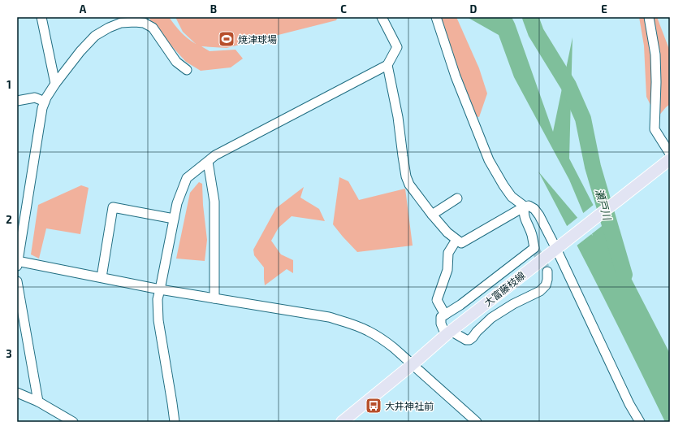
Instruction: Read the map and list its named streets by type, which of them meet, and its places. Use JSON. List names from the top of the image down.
{
  "streets": {
    "main road": ["大富藤枝線"]
  },
  "water": ["瀬戸川"],
  "places": {
    "sports": ["焼津球場"],
    "bus stop": ["大井神社前"]
  },
  "grid": {
    "columns": [
      "A",
      "B",
      "C",
      "D",
      "E"
    ],
    "rows": ["1", "2", "3"]
  }
}
